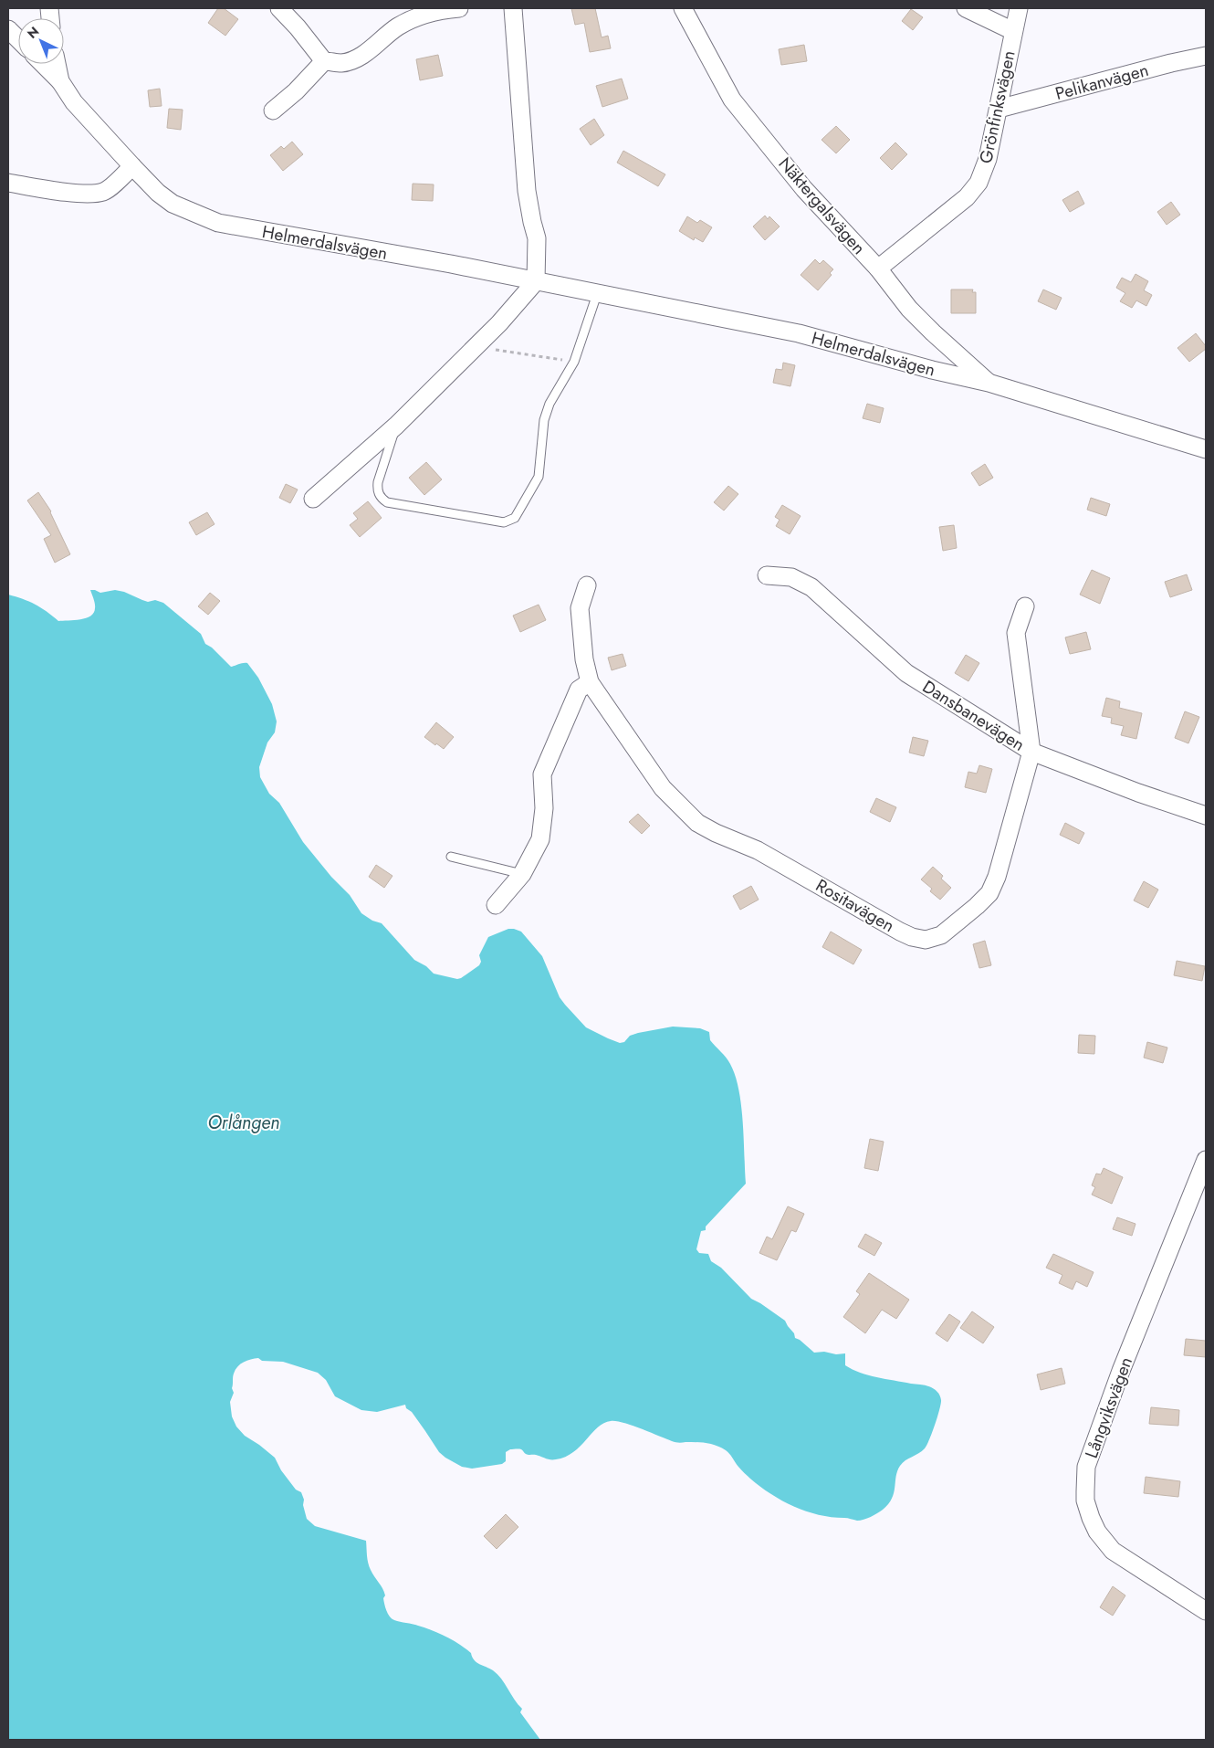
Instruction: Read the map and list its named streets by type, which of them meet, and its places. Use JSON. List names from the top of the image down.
{
  "streets": {
    "street": [
      "Pelikanvägen",
      "Grönfinksvägen",
      "Näktergalsvägen",
      "Helmerdalsvägen",
      "Dansbanevägen",
      "Rositavägen",
      "Långviksvägen"
    ]
  },
  "crossings": [
    ["Pelikanvägen", "Grönfinksvägen"],
    ["Grönfinksvägen", "Näktergalsvägen"],
    ["Näktergalsvägen", "Helmerdalsvägen"],
    ["Dansbanevägen", "Rositavägen"]
  ],
  "water": ["Orlången"],
  "north": "top left"
}
